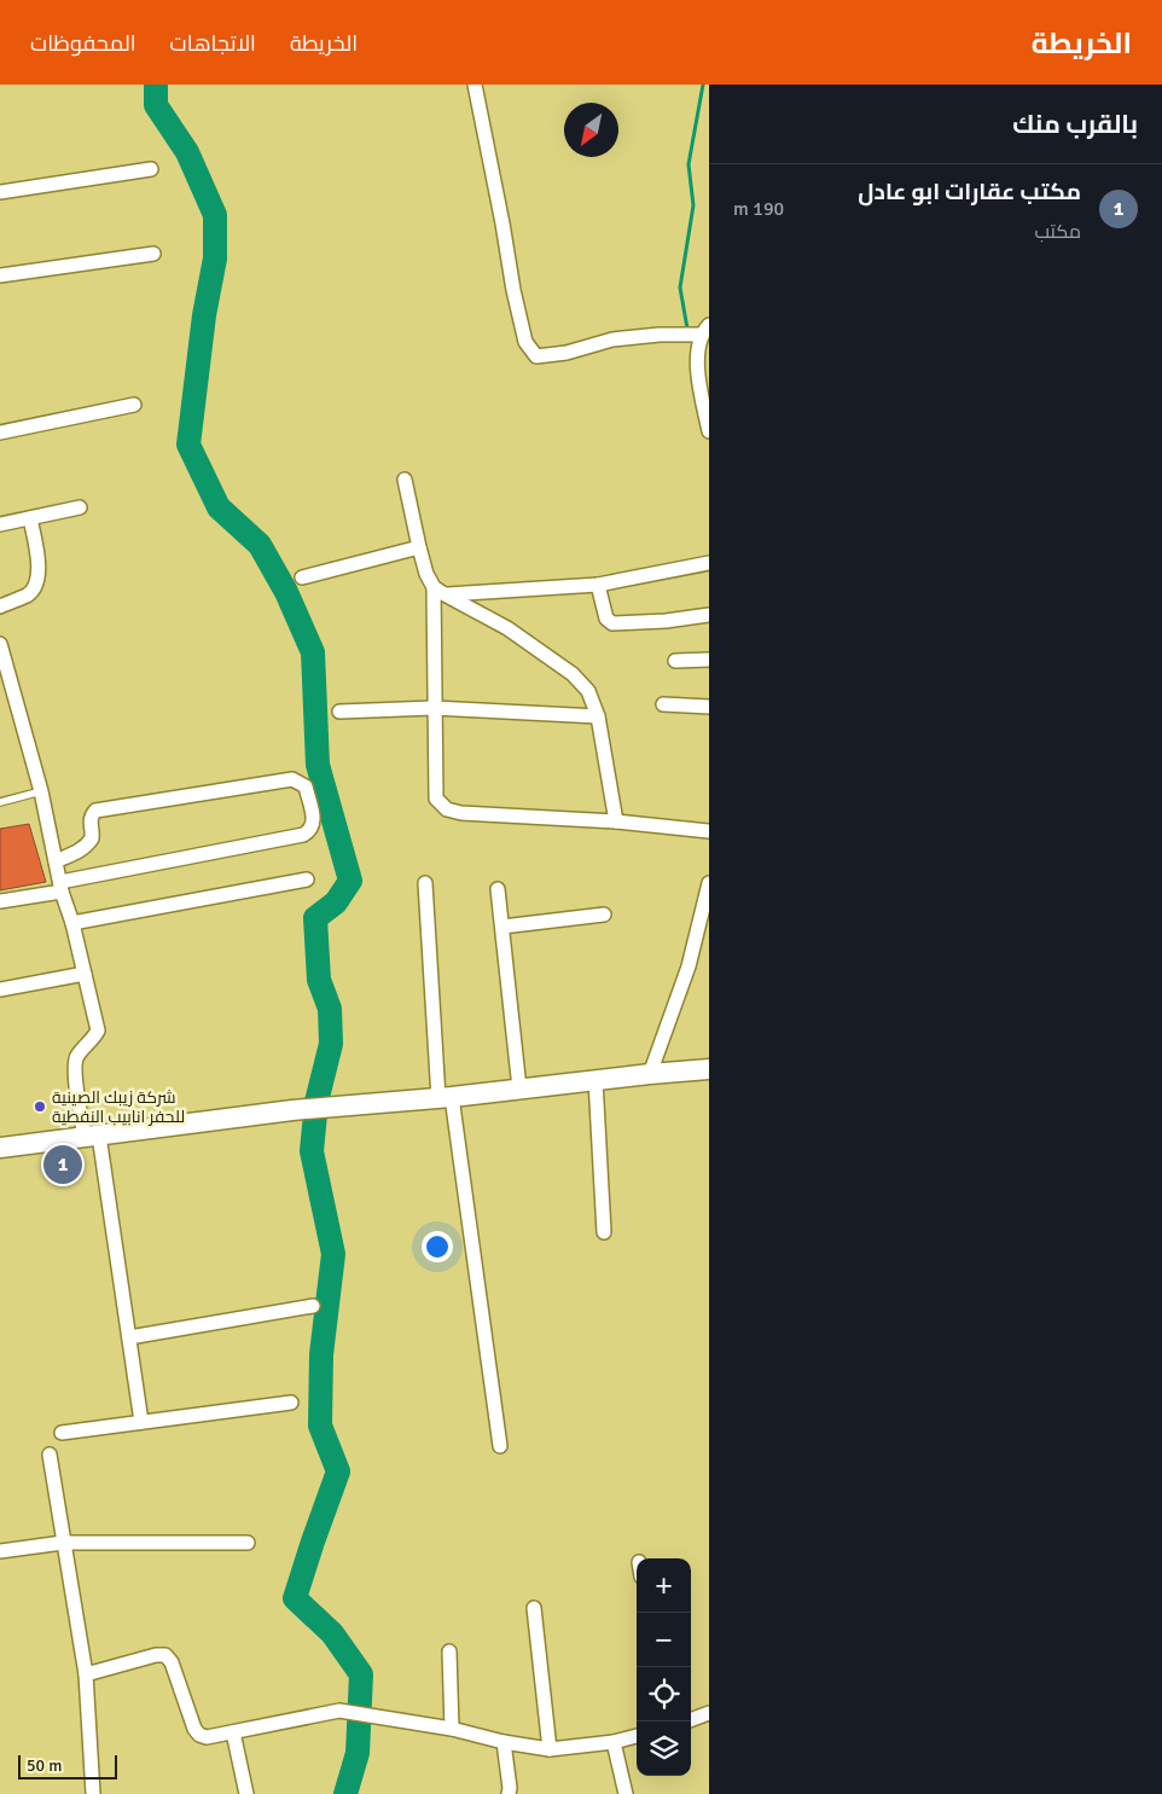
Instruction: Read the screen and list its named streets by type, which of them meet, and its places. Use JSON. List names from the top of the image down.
{
  "places": ["شركة زيبك الصينية للحفر انابيب النفطية"],
  "scale_bar": "50 m",
  "north": "bottom left",
  "page": {
    "header": "الخريطة",
    "nav": ["الخريطة", "الاتجاهات", "المحفوظات"],
    "heading": "بالقرب منك",
    "list": [
      {
        "mark": "1",
        "name": "مكتب عقارات ابو عادل",
        "note": "مكتب",
        "value": "190 m"
      }
    ],
    "pins": "1",
    "map_buttons": ["+", "−"],
    "scale": "50 m"
  }
}
